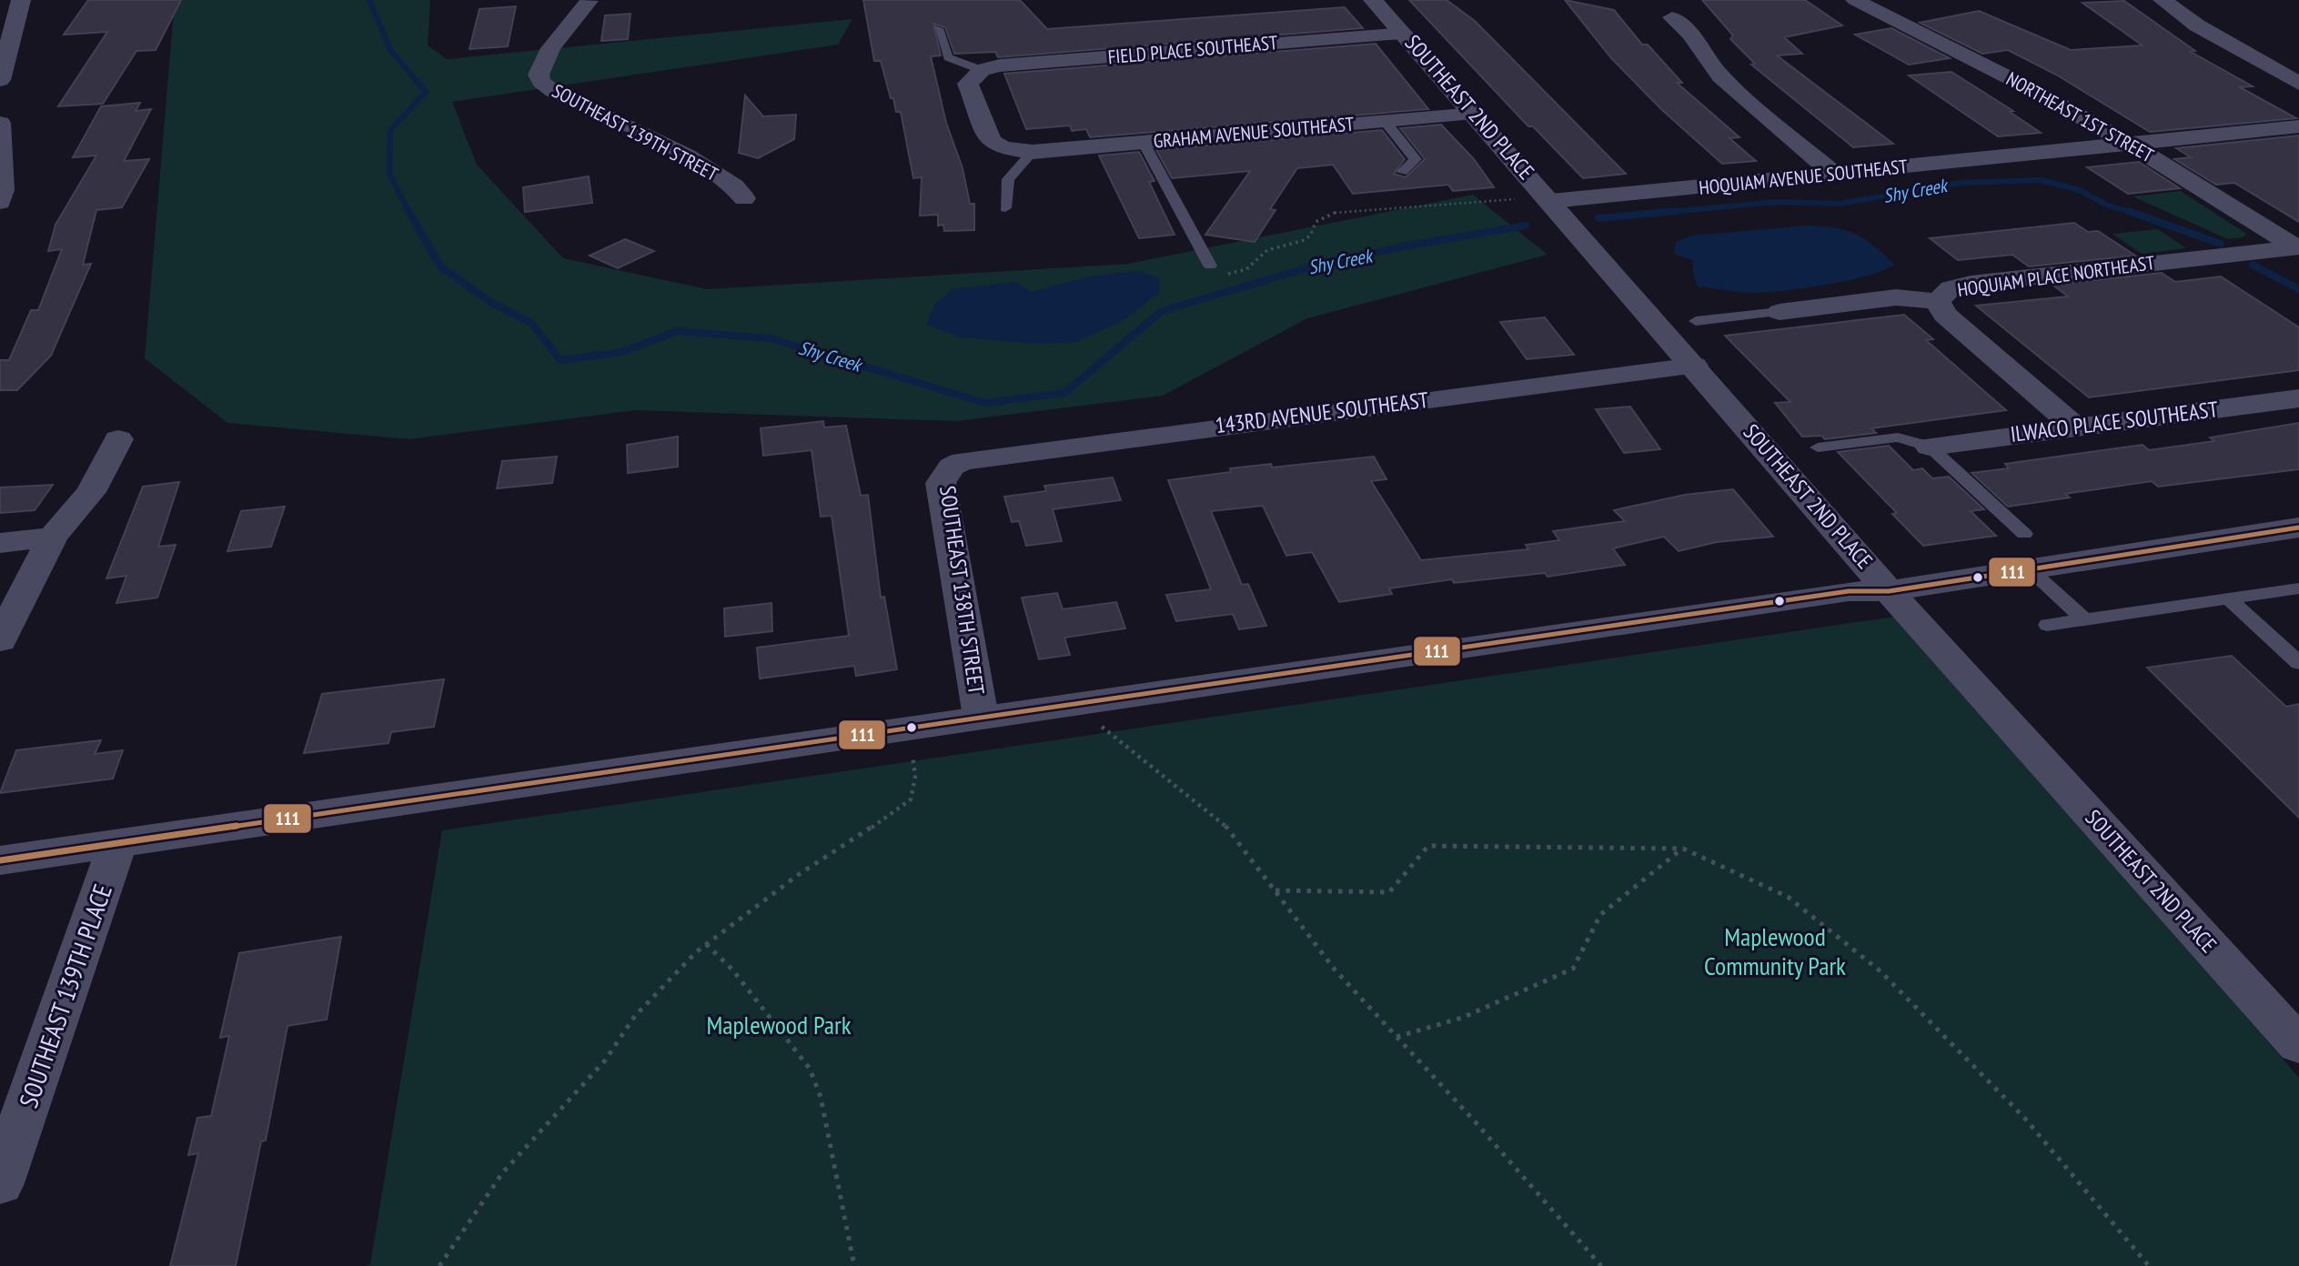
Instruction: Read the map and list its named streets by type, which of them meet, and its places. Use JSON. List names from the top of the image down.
{
  "streets": {
    "street": [
      "FIELD PLACE SOUTHEAST",
      "SOUTHEAST 2ND PLACE",
      "NORTHEAST 1ST STREET",
      "SOUTHEAST 139TH STREET",
      "GRAHAM AVENUE SOUTHEAST",
      "HOQUIAM AVENUE SOUTHEAST",
      "HOQUIAM PLACE NORTHEAST",
      "143RD AVENUE SOUTHEAST",
      "ILWACO PLACE SOUTHEAST",
      "SOUTHEAST 138TH STREET",
      "SOUTHEAST 139TH PLACE"
    ]
  },
  "crossings": [
    ["FIELD PLACE SOUTHEAST", "SOUTHEAST 2ND PLACE"],
    ["FIELD PLACE SOUTHEAST", "GRAHAM AVENUE SOUTHEAST"],
    ["SOUTHEAST 2ND PLACE", "GRAHAM AVENUE SOUTHEAST"],
    ["SOUTHEAST 2ND PLACE", "HOQUIAM AVENUE SOUTHEAST"],
    ["SOUTHEAST 2ND PLACE", "143RD AVENUE SOUTHEAST"],
    ["NORTHEAST 1ST STREET", "HOQUIAM AVENUE SOUTHEAST"],
    ["NORTHEAST 1ST STREET", "HOQUIAM PLACE NORTHEAST"],
    ["143RD AVENUE SOUTHEAST", "SOUTHEAST 138TH STREET"]
  ],
  "water": ["Shy Creek"],
  "parks": ["Maplewood Community Park", "Maplewood Park"],
  "lines": ["transit line 111"]
}
